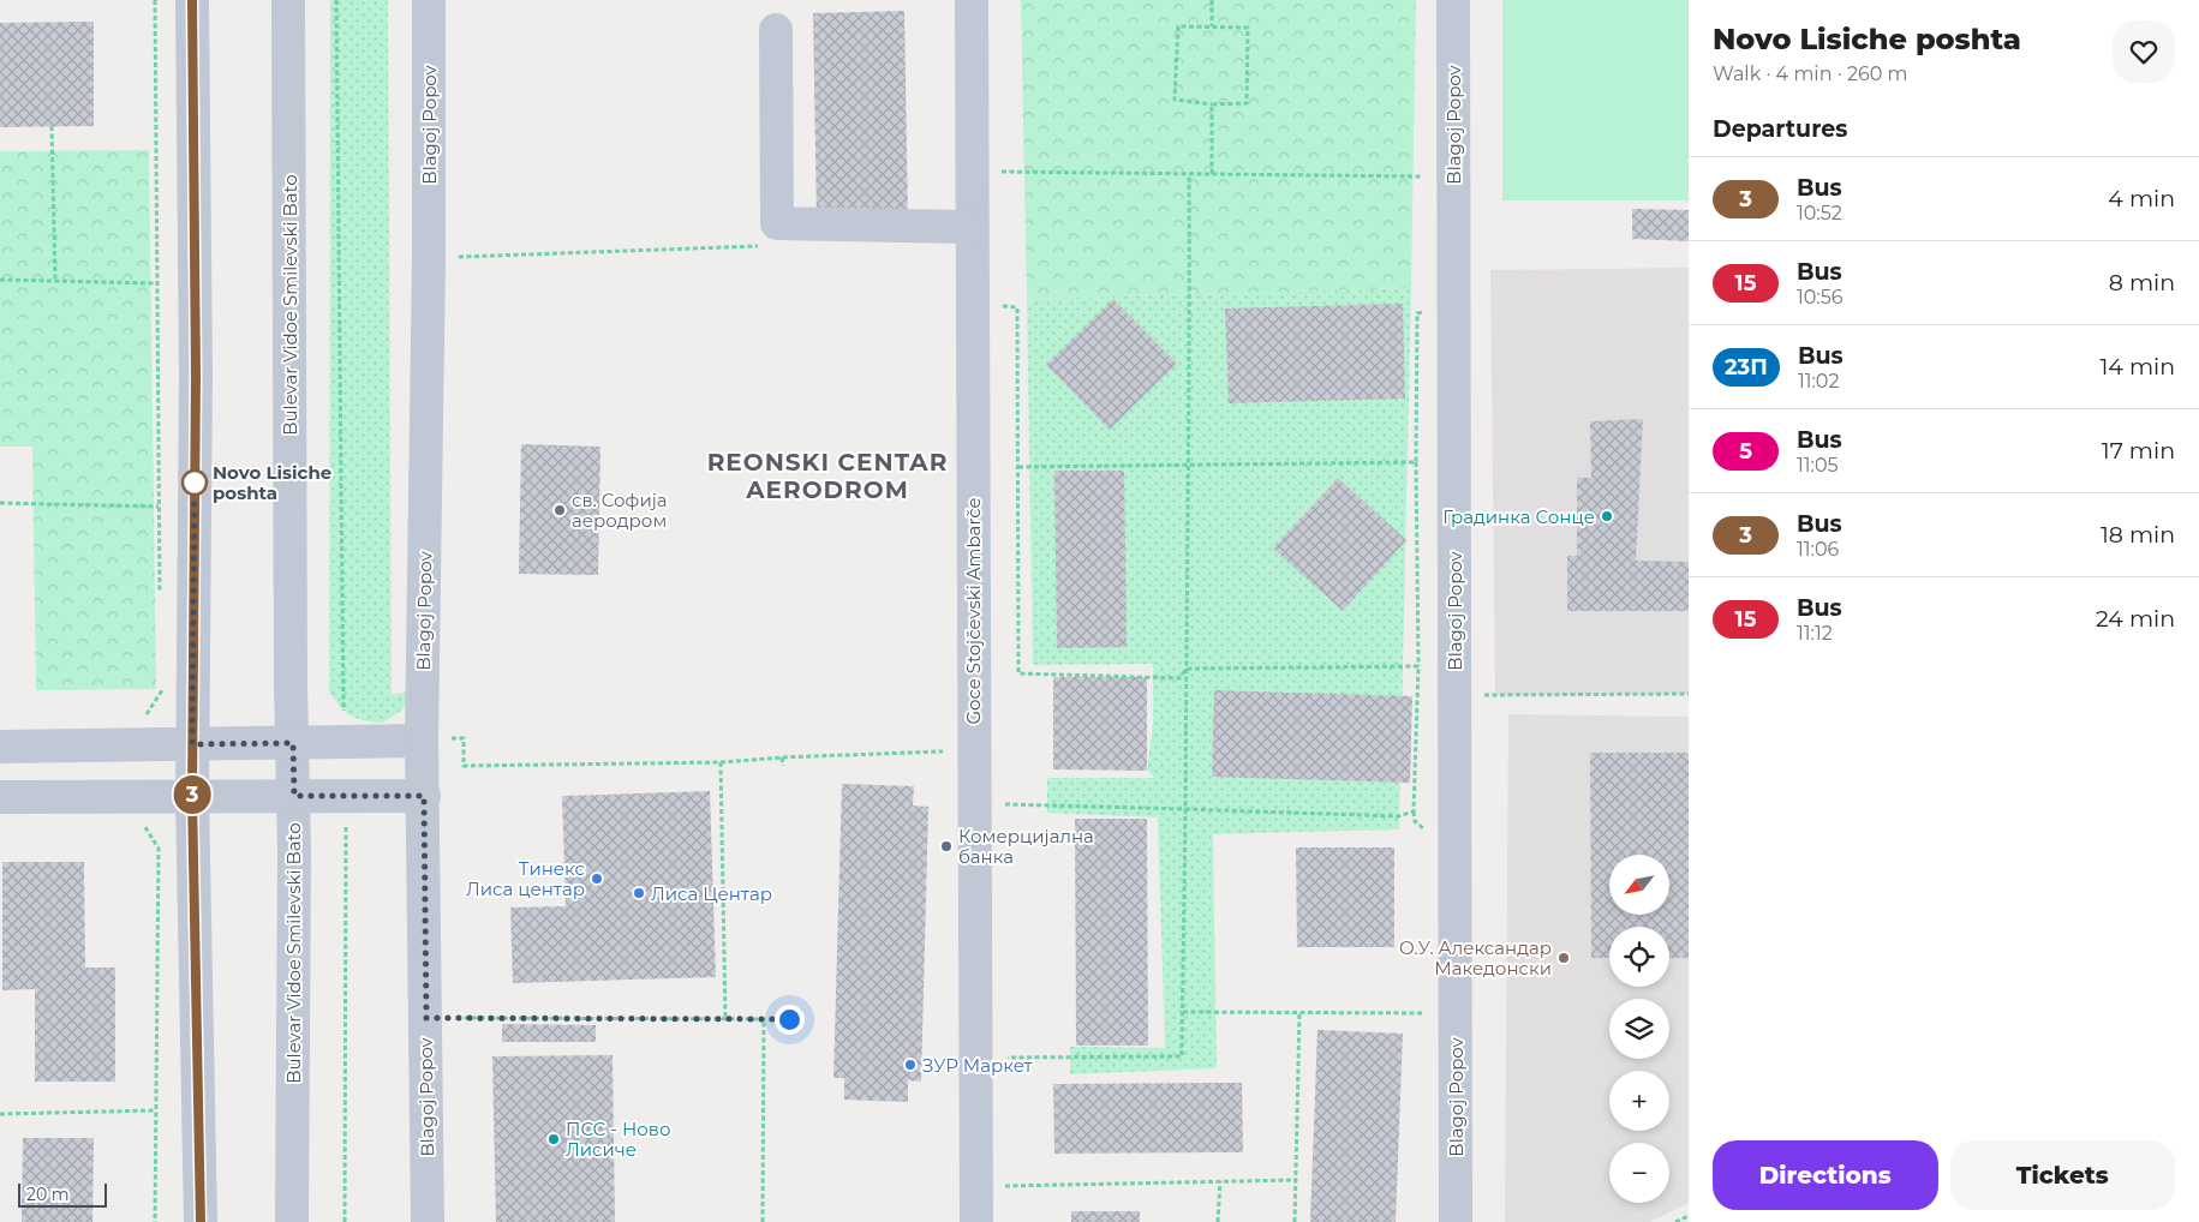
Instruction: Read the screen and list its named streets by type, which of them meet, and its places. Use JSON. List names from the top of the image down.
{
  "streets": {
    "street": ["Blagoj Popov", "Bulevar Vidoe Smilevski Bato", "Goce Stojčevski Ambarče"]
  },
  "districts": ["REONSKI CENTAR AERODROM"],
  "places": [
    "Novo Lisiche poshta",
    "св. Софија аеродром",
    "Градинка Сонце",
    "Комерцијална банка",
    "Тинекс Лиса центар",
    "Лиса Центар",
    "О.У. Александар Македонски",
    "ЗУР Маркет",
    "ПСС - Ново Лисиче"
  ],
  "lines": ["bus line 3"],
  "scale_bar": "20 m",
  "north": "bottom left",
  "page": {
    "on_map": "3",
    "heading": [
      ["Novo Lisiche poshta", "Walk · 4 min · 260 m"],
      "Departures"
    ],
    "list": [
      {
        "mark": "3",
        "name": "Bus",
        "note": "10:52",
        "value": "4 min"
      },
      {
        "mark": "15",
        "name": "Bus",
        "note": "10:56",
        "value": "8 min"
      },
      {
        "mark": "23П",
        "name": "Bus",
        "note": "11:02",
        "value": "14 min"
      },
      {
        "mark": "5",
        "name": "Bus",
        "note": "11:05",
        "value": "17 min"
      },
      {
        "mark": "3",
        "name": "Bus",
        "note": "11:06",
        "value": "18 min"
      },
      {
        "mark": "15",
        "name": "Bus",
        "note": "11:12",
        "value": "24 min"
      }
    ],
    "map_buttons": ["+", "−"],
    "buttons": ["Directions", "Tickets"],
    "scale": "20 m"
  }
}
